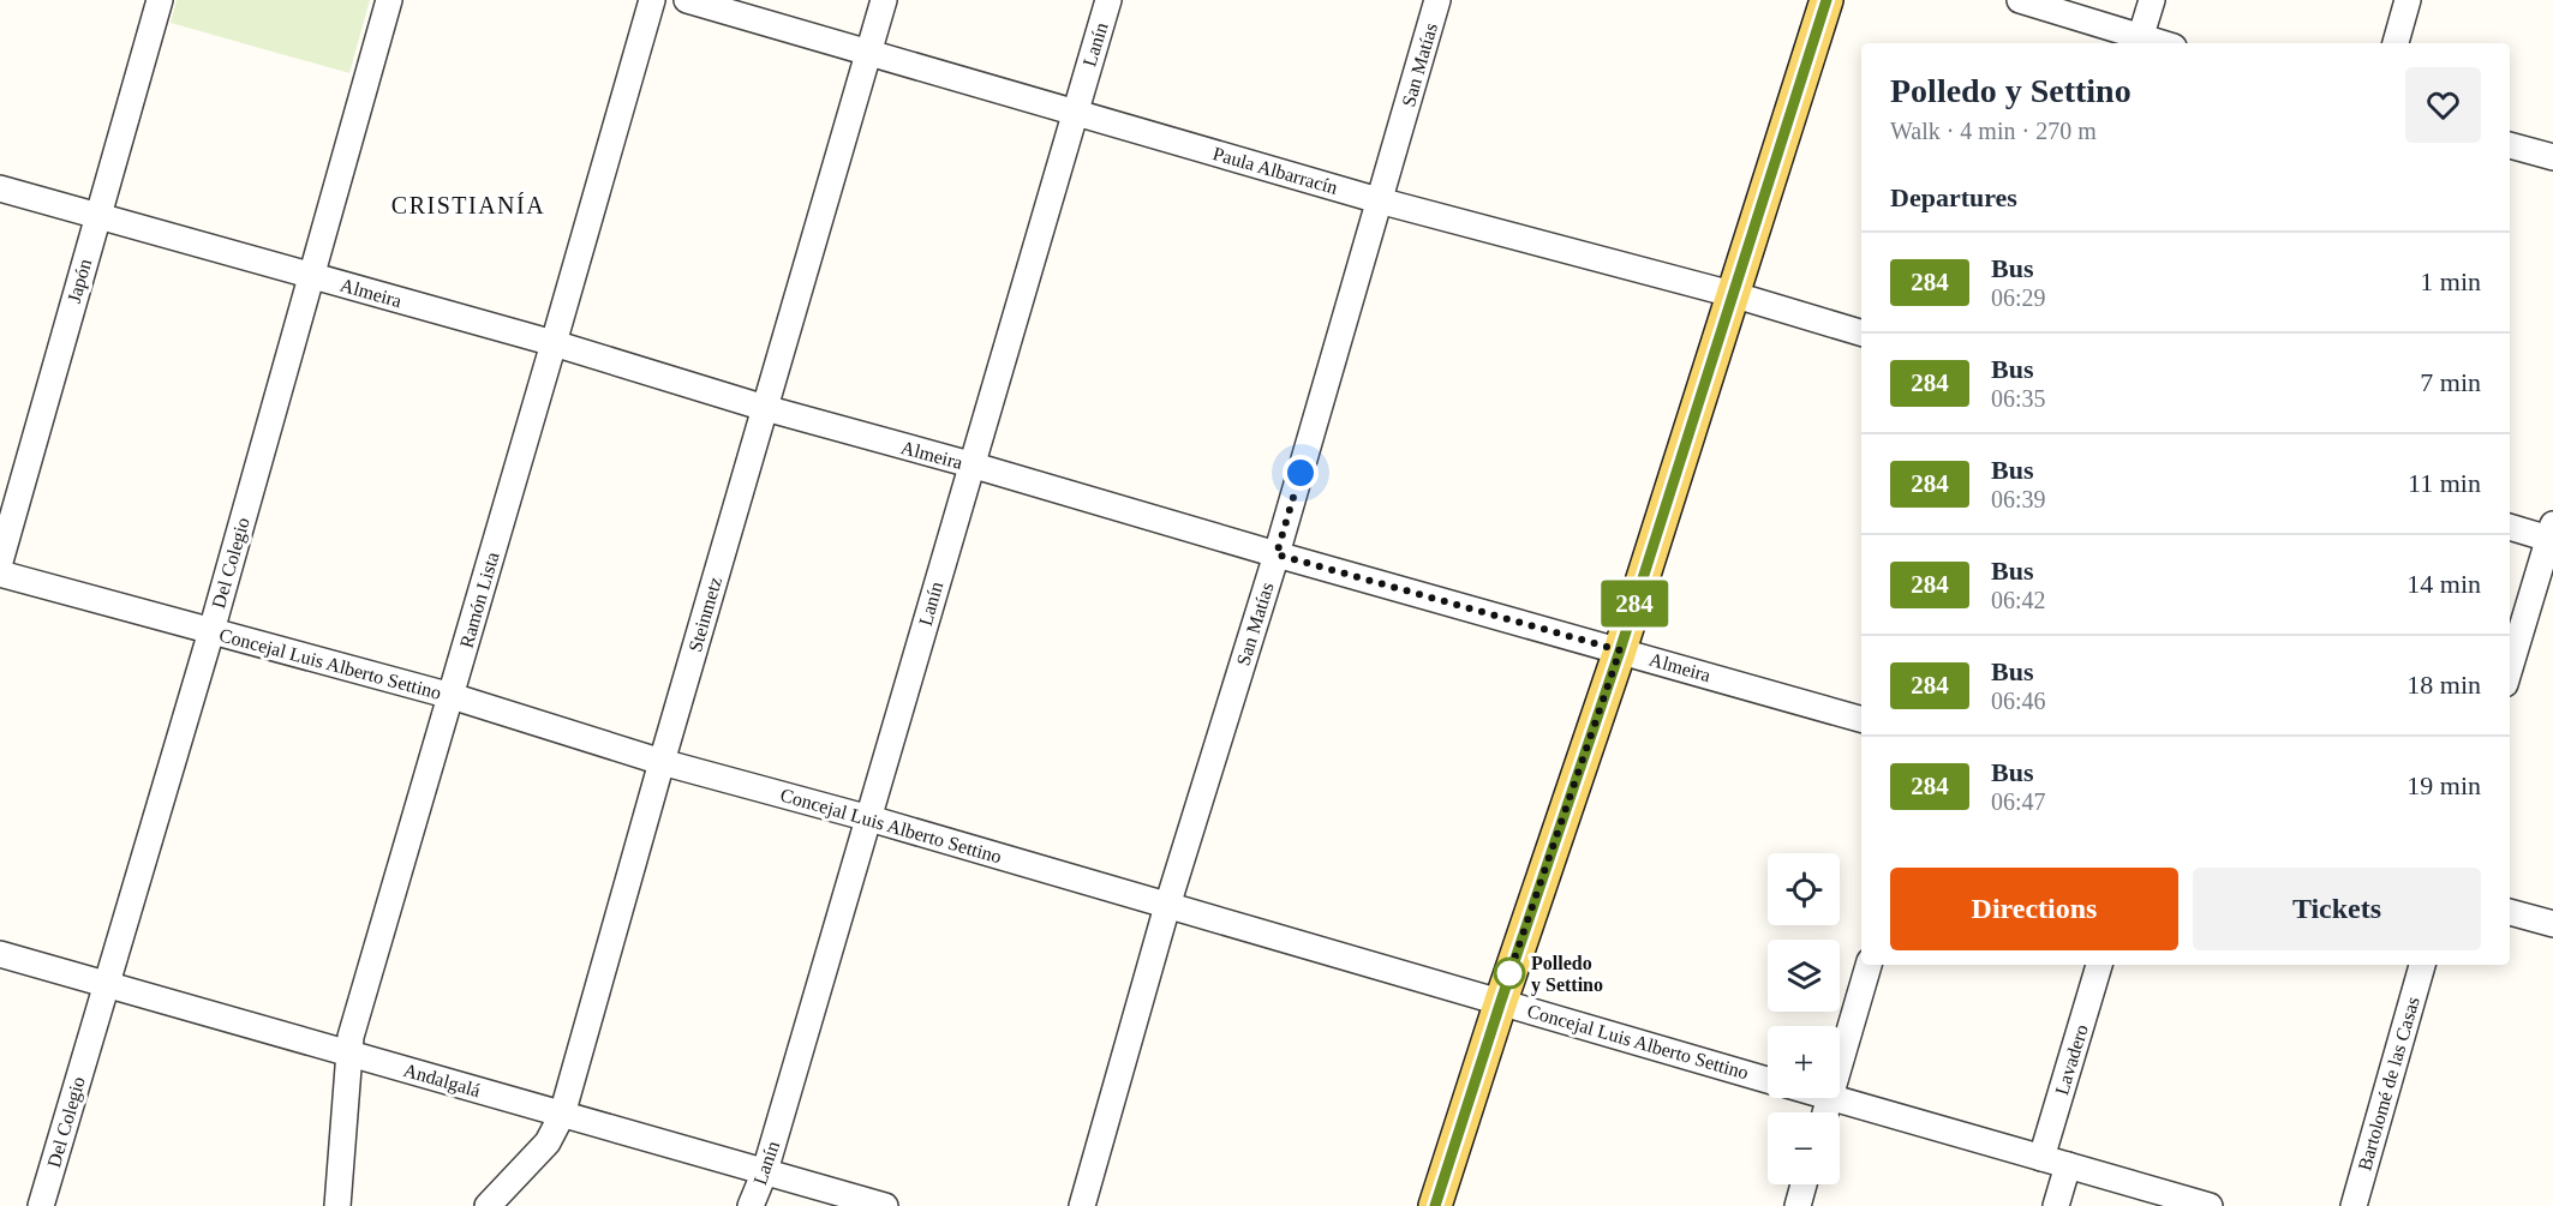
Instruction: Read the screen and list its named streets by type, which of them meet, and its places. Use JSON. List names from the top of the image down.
{
  "streets": {
    "street": [
      "Lanín",
      "San Matías",
      "Paula Albarracín",
      "Japón",
      "Almeira",
      "Del Colegio",
      "Ramón Lista",
      "Steinmetz",
      "Concejal Luis Alberto Settino",
      "Lavadero",
      "Andalgalá",
      "Bartolomé de las Casas"
    ]
  },
  "crossings": [
    ["Lanín", "Paula Albarracín"],
    ["Lanín", "Almeira"],
    ["Lanín", "Concejal Luis Alberto Settino"],
    ["Lanín", "Andalgalá"],
    ["San Matías", "Paula Albarracín"],
    ["San Matías", "Almeira"],
    ["San Matías", "Concejal Luis Alberto Settino"],
    ["Paula Albarracín", "Steinmetz"],
    ["Japón", "Almeira"],
    ["Almeira", "Del Colegio"],
    ["Almeira", "Ramón Lista"],
    ["Almeira", "Steinmetz"],
    ["Del Colegio", "Concejal Luis Alberto Settino"],
    ["Del Colegio", "Andalgalá"],
    ["Ramón Lista", "Concejal Luis Alberto Settino"],
    ["Ramón Lista", "Andalgalá"],
    ["Steinmetz", "Concejal Luis Alberto Settino"],
    ["Steinmetz", "Andalgalá"]
  ],
  "districts": ["CRISTIANÍA"],
  "places": ["Polledo y Settino"],
  "lines": ["bus line 284"],
  "page": {
    "on_map": "284",
    "heading": [
      ["Polledo y Settino", "Walk · 4 min · 270 m"],
      "Departures"
    ],
    "list": [
      {
        "mark": "284",
        "name": "Bus",
        "note": "06:29",
        "value": "1 min"
      },
      {
        "mark": "284",
        "name": "Bus",
        "note": "06:35",
        "value": "7 min"
      },
      {
        "mark": "284",
        "name": "Bus",
        "note": "06:39",
        "value": "11 min"
      },
      {
        "mark": "284",
        "name": "Bus",
        "note": "06:42",
        "value": "14 min"
      },
      {
        "mark": "284",
        "name": "Bus",
        "note": "06:46",
        "value": "18 min"
      },
      {
        "mark": "284",
        "name": "Bus",
        "note": "06:47",
        "value": "19 min"
      }
    ],
    "map_buttons": ["+", "−"],
    "buttons": ["Directions", "Tickets"]
  }
}
